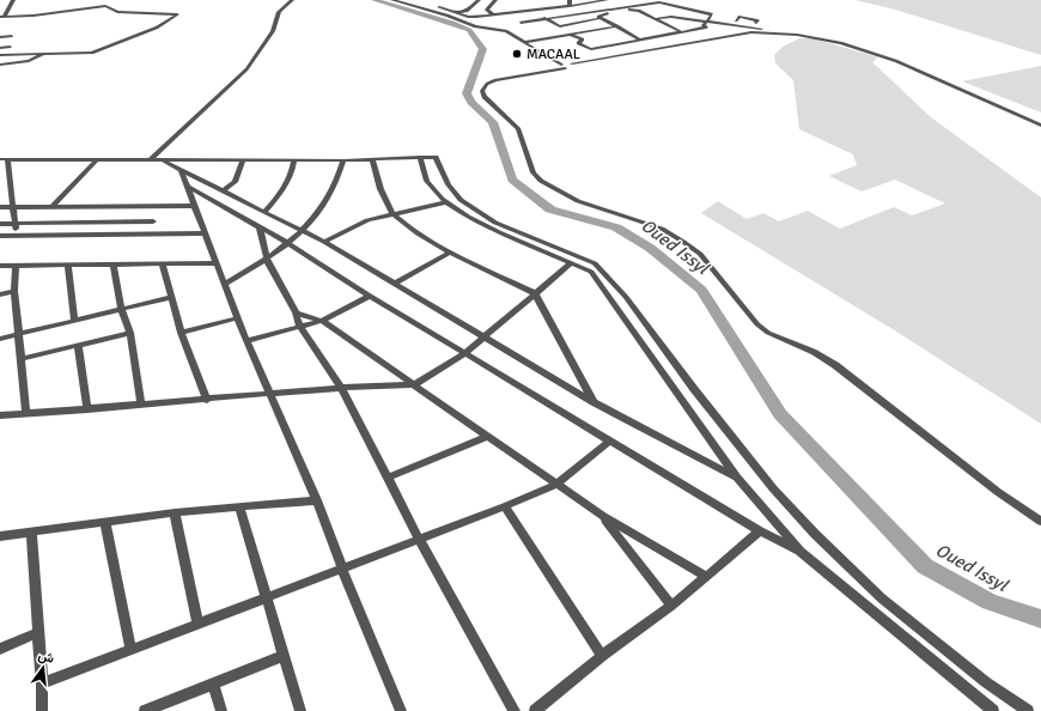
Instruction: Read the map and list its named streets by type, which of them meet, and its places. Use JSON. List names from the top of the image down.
{
  "water": ["Oued Issyl"],
  "places": ["MACAAL"],
  "north": "top"
}
